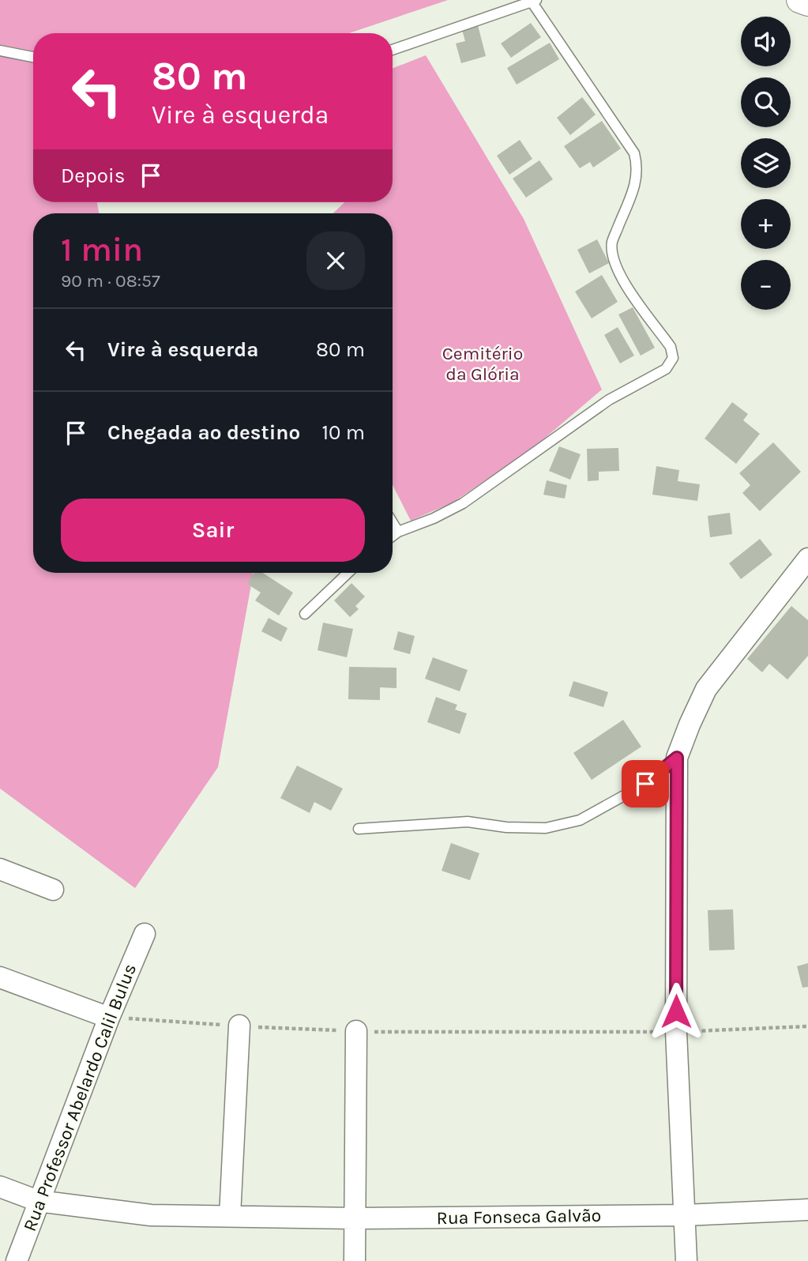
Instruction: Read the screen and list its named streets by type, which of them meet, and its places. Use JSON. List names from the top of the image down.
{
  "streets": {
    "street": ["Rua Professor Abelardo Calil Bulus", "Rua Fonseca Galvão"]
  },
  "crossings": [
    ["Rua Professor Abelardo Calil Bulus", "Rua Fonseca Galvão"]
  ],
  "parks": ["Cemitério da Glória"],
  "page": {
    "map_buttons": ["+", "−"],
    "turn": ["80 m", "Vire à esquerda"],
    "then": "Depois",
    "heading": ["1 min", "90 m · 08:57"],
    "list": [
      {
        "name": "Vire à esquerda",
        "value": "80 m"
      },
      {
        "name": "Chegada ao destino",
        "value": "10 m"
      }
    ],
    "buttons": "Sair"
  }
}
